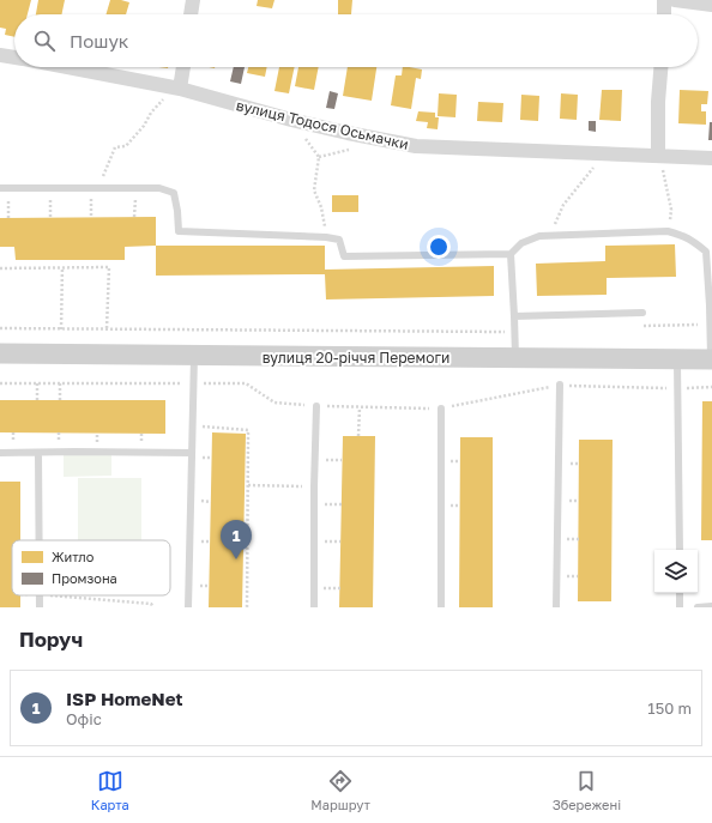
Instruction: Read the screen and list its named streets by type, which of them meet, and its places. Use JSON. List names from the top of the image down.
{
  "streets": {
    "street": ["вулиця Тодося Осьмачки", "вулиця 20-річчя Перемоги"]
  },
  "legend": ["Житло", "Промзона"],
  "page": {
    "search": "Пошук",
    "pins": "1",
    "heading": "Поруч",
    "list": [
      {
        "mark": "1",
        "name": "ISP HomeNet",
        "note": "Офіс",
        "value": "150 m"
      }
    ],
    "nav": ["Карта", "Маршрут", "Збережені"]
  }
}
